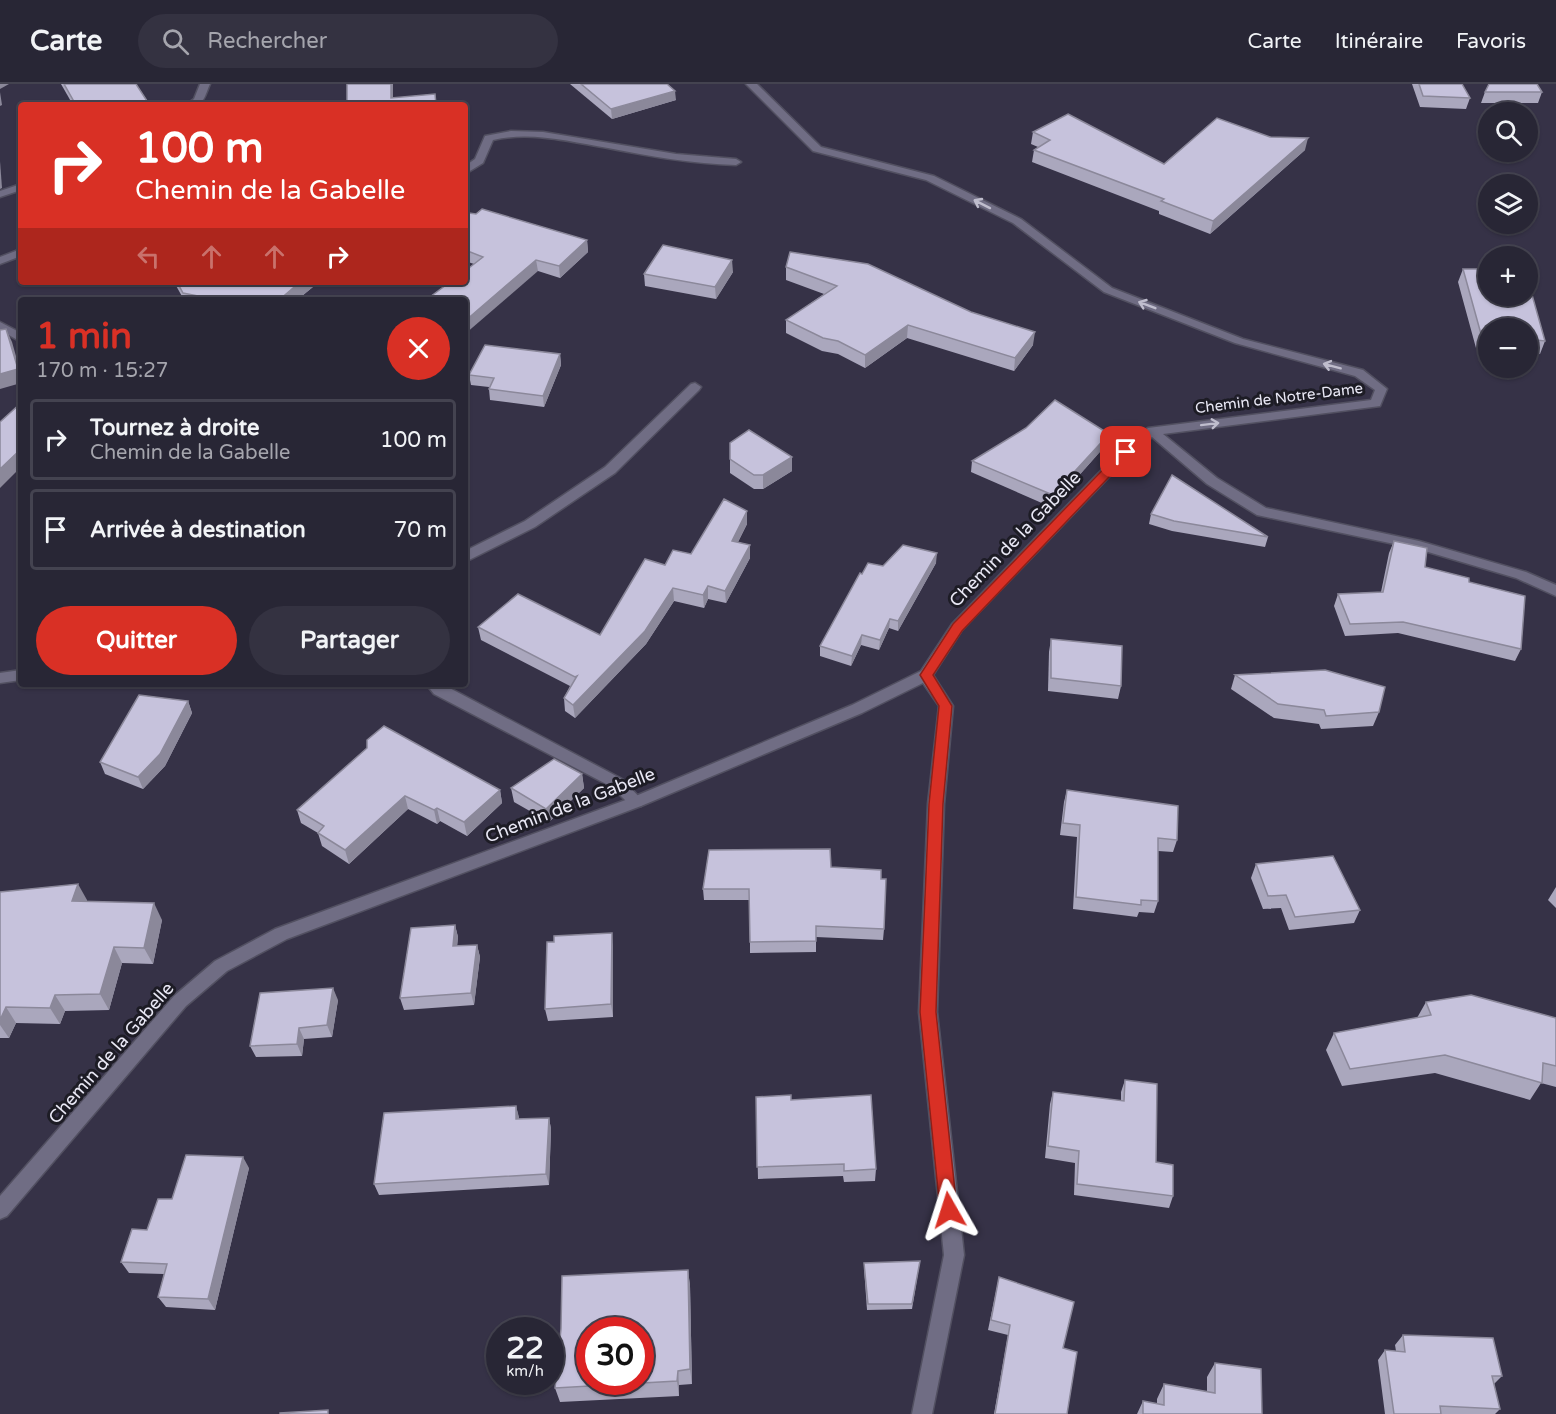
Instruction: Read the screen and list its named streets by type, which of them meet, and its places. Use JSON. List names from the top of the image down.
{
  "streets": {
    "street": ["Chemin de Notre-Dame", "Chemin de la Gabelle"]
  },
  "crossings": [
    ["Chemin de Notre-Dame", "Chemin de la Gabelle"]
  ],
  "page": {
    "header": "Carte",
    "search": "Rechercher",
    "nav": ["Carte", "Itinéraire", "Favoris"],
    "map_buttons": ["+", "−"],
    "turn": ["100 m", "Chemin de la Gabelle"],
    "heading": ["1 min", "170 m · 15:27"],
    "list": [
      {
        "name": "Tournez à droite",
        "note": "Chemin de la Gabelle",
        "value": "100 m"
      },
      {
        "name": "Arrivée à destination",
        "value": "70 m"
      }
    ],
    "buttons": ["Quitter", "Partager"],
    "speed": "22 km/h",
    "limit": "30"
  }
}
